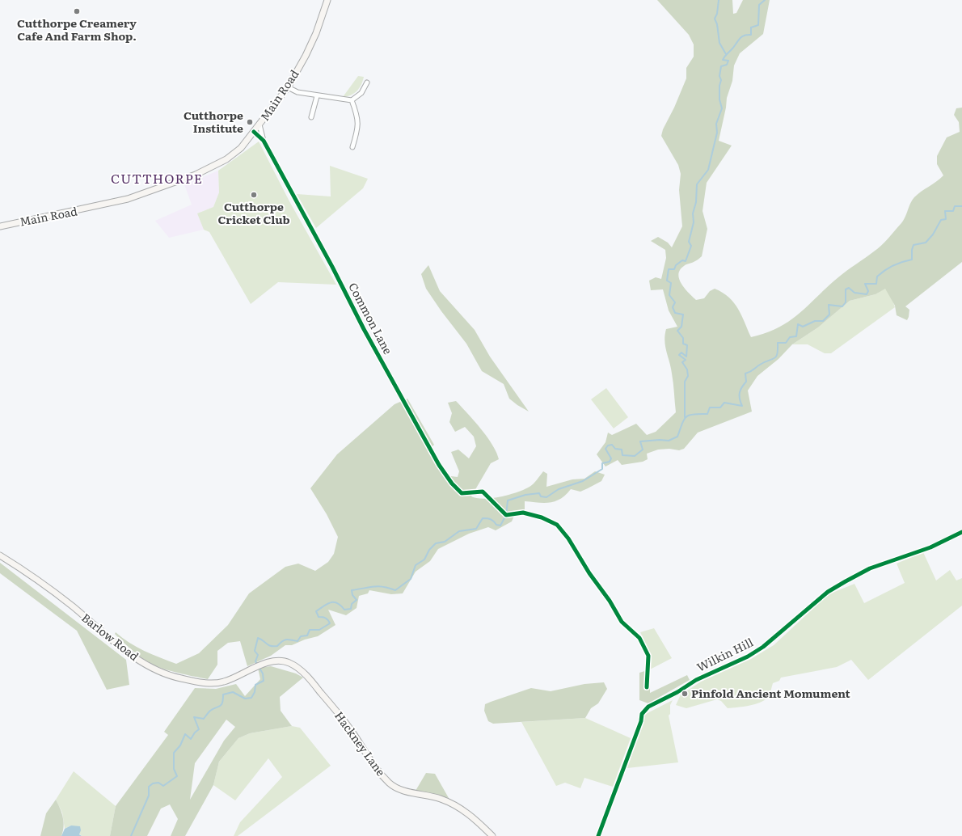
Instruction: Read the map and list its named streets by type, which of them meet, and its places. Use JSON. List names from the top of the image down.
{
  "streets": {
    "main road": ["Main Road", "Barlow Road", "Hackney Lane"],
    "street": ["Common Lane", "Wilkin Hill"]
  },
  "crossings": [
    ["Main Road", "Common Lane"],
    ["Barlow Road", "Hackney Lane"]
  ],
  "districts": ["CUTTHORPE"],
  "places": [
    "Cutthorpe Creamery Cafe And Farm Shop.",
    "Cutthorpe Institute",
    "Cutthorpe Cricket Club",
    "Pinfold Ancient Momument"
  ]
}
